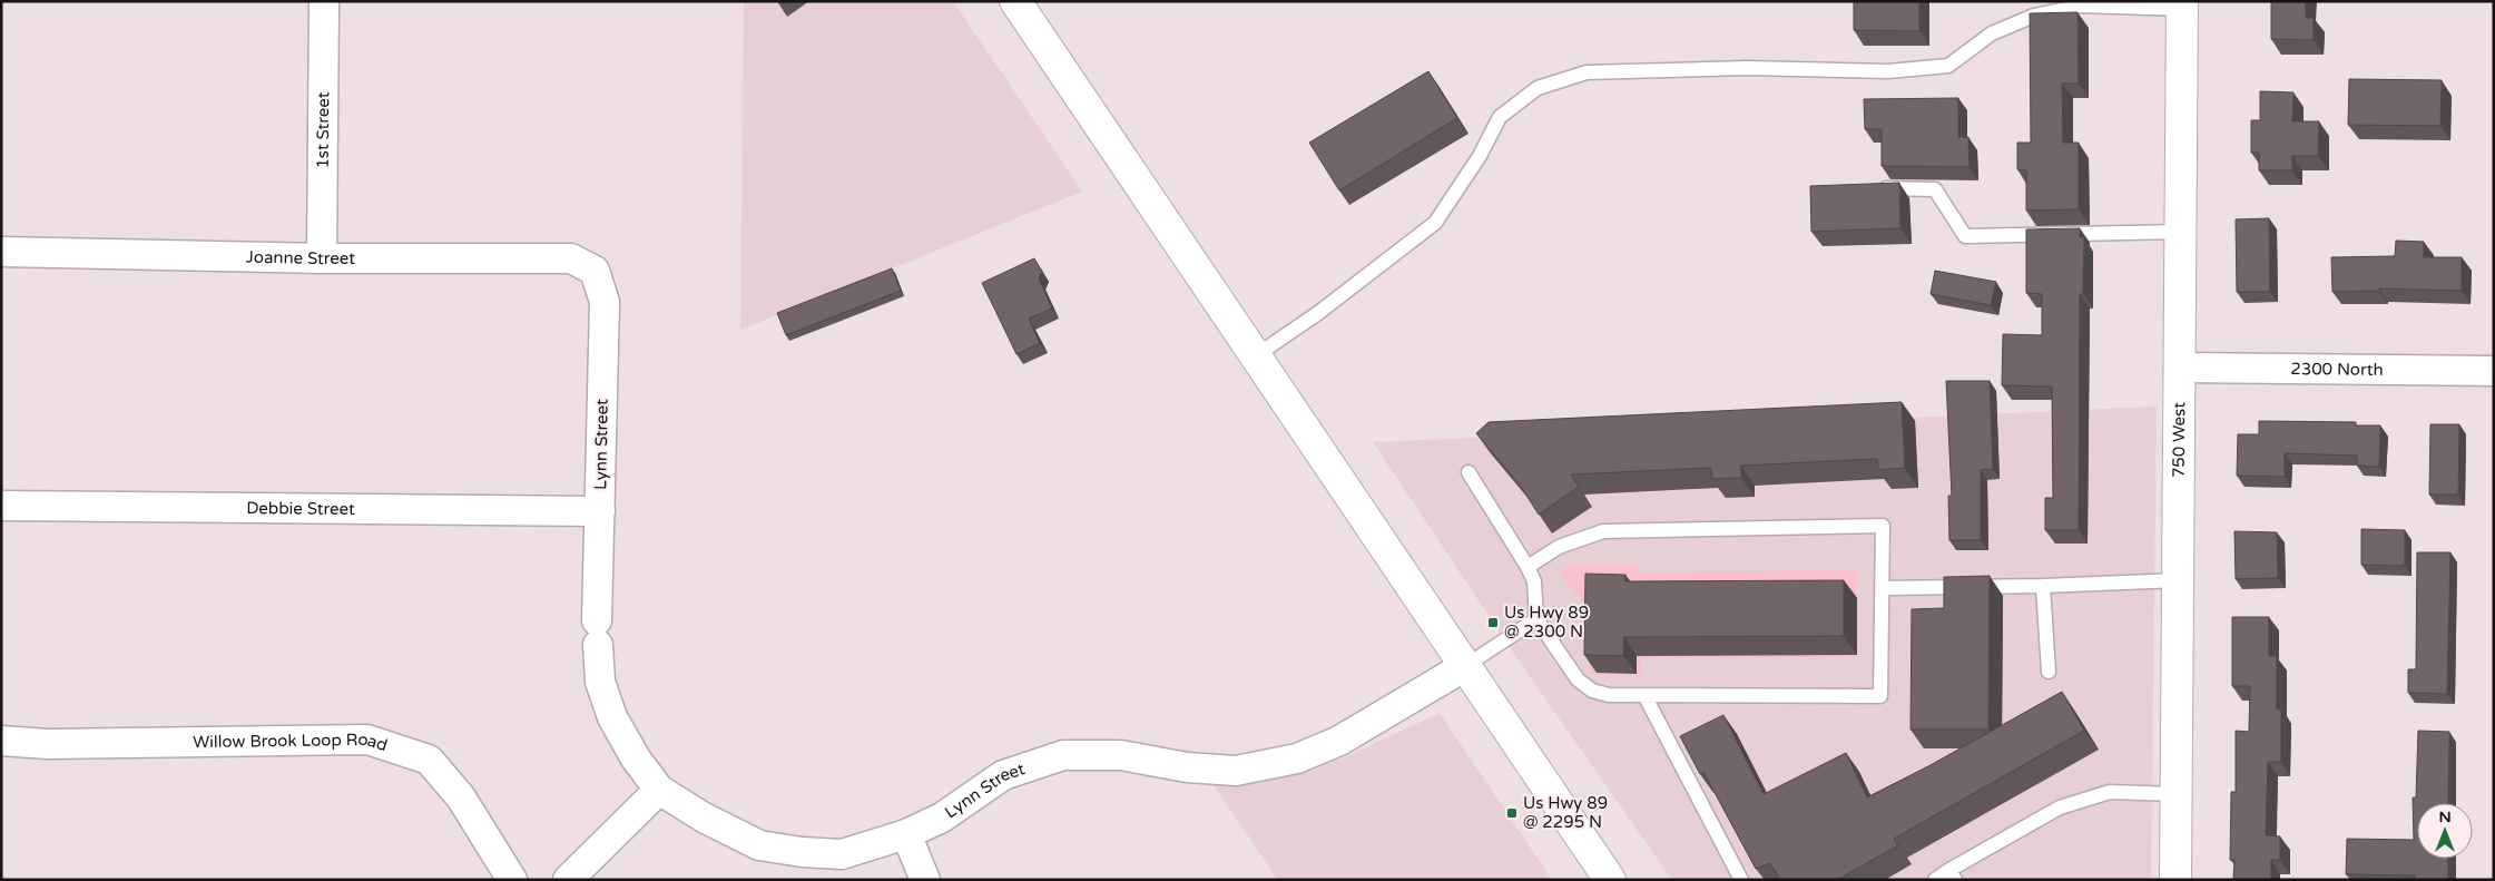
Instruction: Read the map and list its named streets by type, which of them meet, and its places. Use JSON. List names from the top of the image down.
{
  "streets": {
    "main road": ["750 West"],
    "street": [
      "1st Street",
      "Joanne Street",
      "2300 North",
      "Lynn Street",
      "Debbie Street",
      "Willow Brook Loop Road"
    ]
  },
  "crossings": [
    ["1st Street", "Joanne Street"],
    ["Joanne Street", "Lynn Street"],
    ["2300 North", "750 West"],
    ["Lynn Street", "Debbie Street"]
  ],
  "places": {
    "transit": ["Us Hwy 89 @ 2300 N", "Us Hwy 89 @ 2295 N"]
  },
  "north": "top"
}
